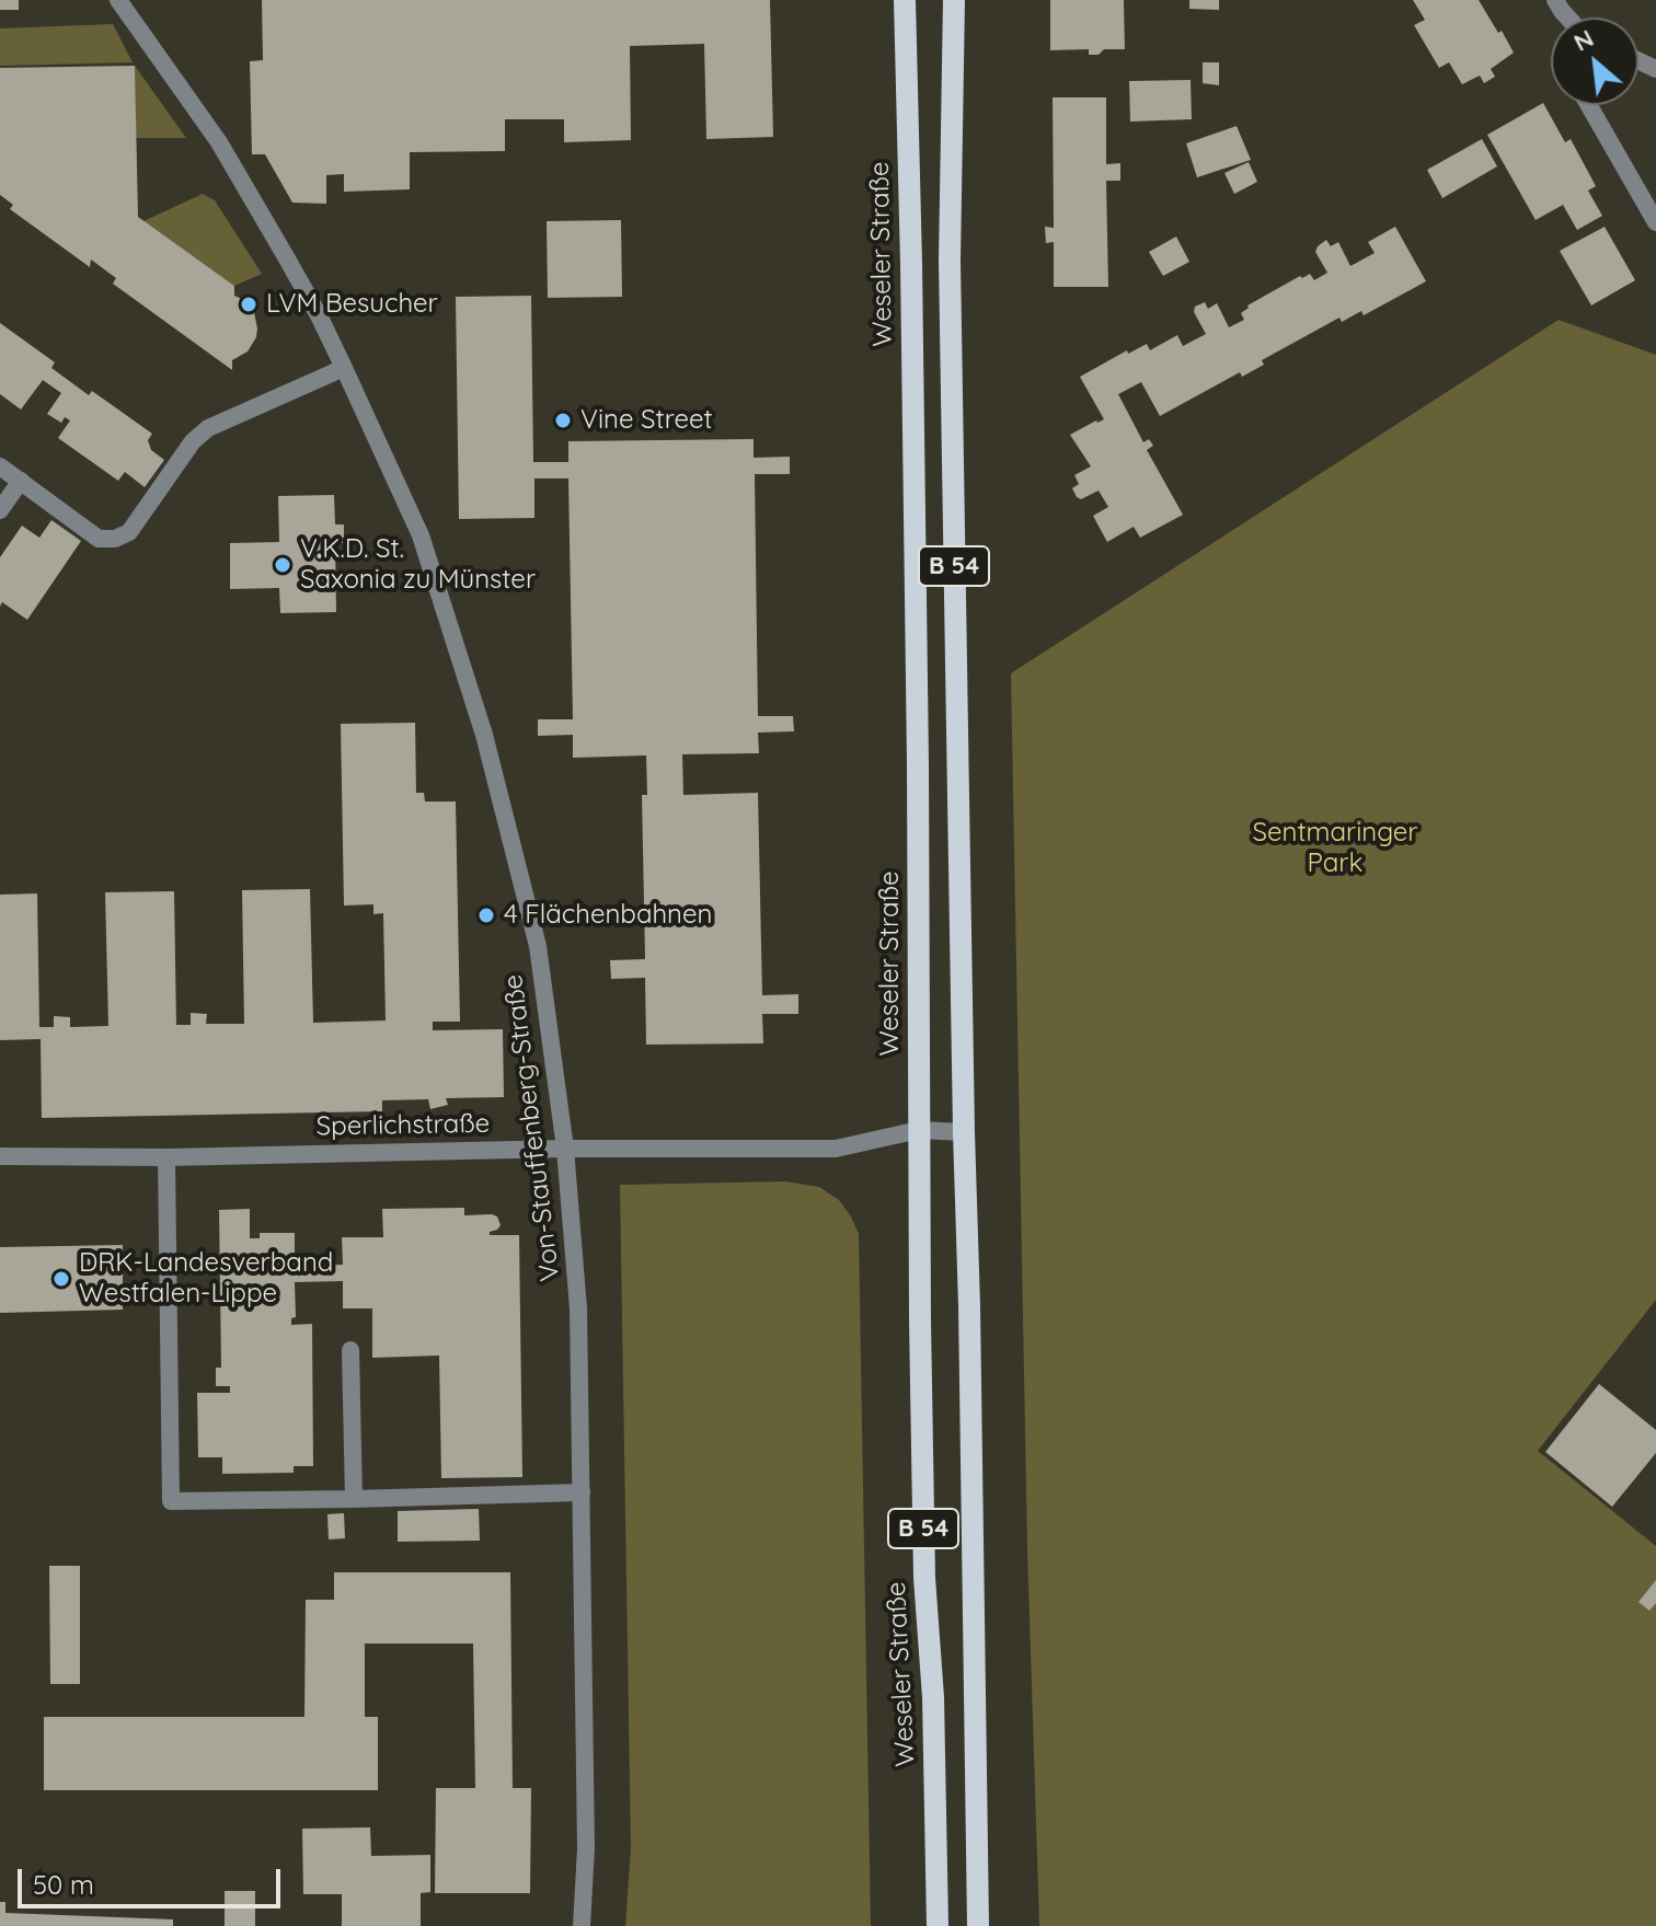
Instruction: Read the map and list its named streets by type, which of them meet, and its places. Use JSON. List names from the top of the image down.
{
  "streets": {
    "main road": ["Weseler Straße", "B 54"],
    "street": ["Sperlichstraße", "Von-Stauffenberg-Straße"]
  },
  "crossings": [
    ["Weseler Straße", "Sperlichstraße"],
    ["B 54", "Sperlichstraße"],
    ["Sperlichstraße", "Von-Stauffenberg-Straße"]
  ],
  "parks": ["Sentmaringer Park"],
  "places": [
    "LVM Besucher",
    "Vine Street",
    "V.K.D. St. Saxonia zu Münster",
    "4 Flächenbahnen",
    "DRK-Landesverband Westfalen-Lippe"
  ],
  "scale_bar": "50 m",
  "north": "top left"
}
